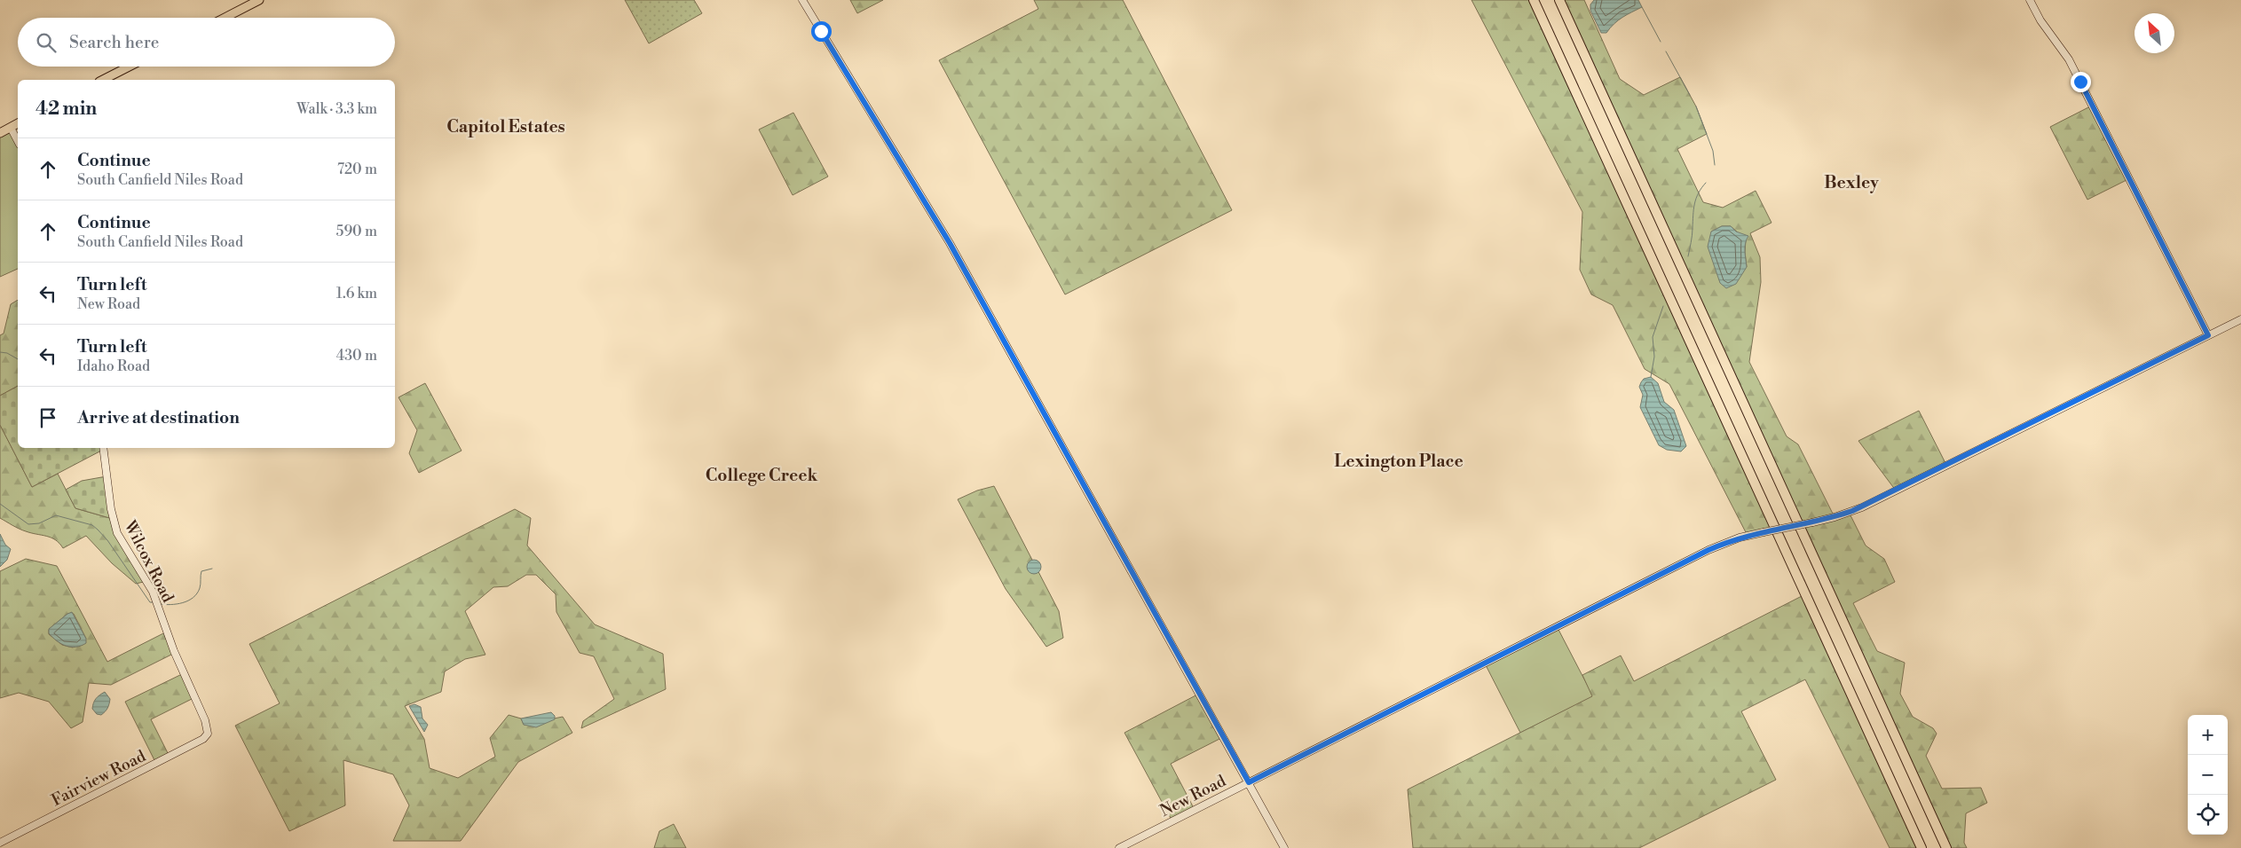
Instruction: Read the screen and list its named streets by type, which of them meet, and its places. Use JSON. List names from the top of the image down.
{
  "streets": {
    "street": ["Wilcox Road", "Fairview Road", "New Road"]
  },
  "crossings": [
    ["Wilcox Road", "Fairview Road"]
  ],
  "districts": [
    "Capitol Estates",
    "Bexley",
    "Lexington Place",
    "College Creek"
  ],
  "north": "top left",
  "page": {
    "search": "Search here",
    "heading": ["42 min", "Walk · 3.3 km"],
    "list": [
      ["Continue", "South Canfield Niles Road", "720 m"],
      ["Continue", "South Canfield Niles Road", "590 m"],
      ["Turn left", "New Road", "1.6 km"],
      ["Turn left", "Idaho Road", "430 m"],
      "Arrive at destination"
    ],
    "map_buttons": ["+", "−"]
  }
}
